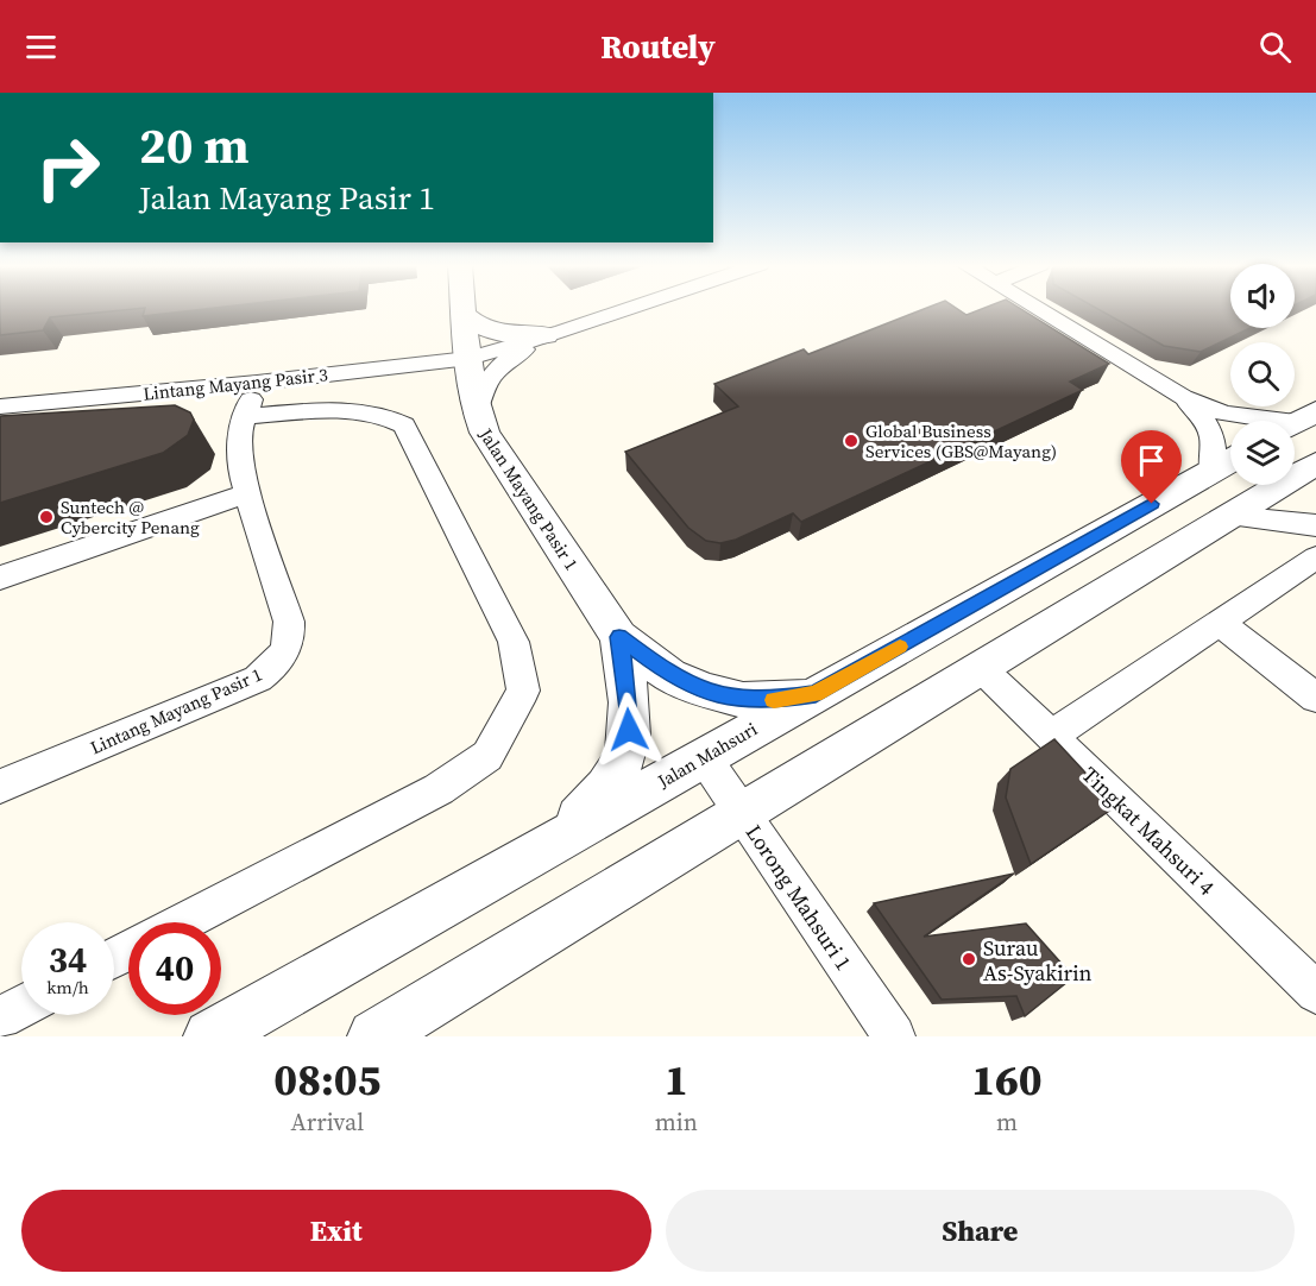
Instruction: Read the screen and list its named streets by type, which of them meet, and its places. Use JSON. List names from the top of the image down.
{
  "streets": {
    "street": [
      "Lintang Mayang Pasir 3",
      "Jalan Mayang Pasir 1",
      "Lintang Mayang Pasir 1",
      "Jalan Mahsuri",
      "Tingkat Mahsuri 4",
      "Lorong Mahsuri 1"
    ]
  },
  "crossings": [
    ["Lintang Mayang Pasir 3", "Jalan Mayang Pasir 1"],
    ["Lintang Mayang Pasir 3", "Lintang Mayang Pasir 1"],
    ["Jalan Mayang Pasir 1", "Jalan Mahsuri"],
    ["Jalan Mahsuri", "Lorong Mahsuri 1"]
  ],
  "places": ["Global Business Services (GBS@Mayang)", "Suntech @ Cybercity Penang", "Surau As-Syakirin"],
  "page": {
    "header": "Routely",
    "turn": ["20 m", "Jalan Mayang Pasir 1"],
    "speed": "34 km/h",
    "limit": "40",
    "eta": [
      "08:05",
      "Arrival",
      "1",
      "min",
      "160",
      "m"
    ],
    "buttons": ["Exit", "Share"]
  }
}
